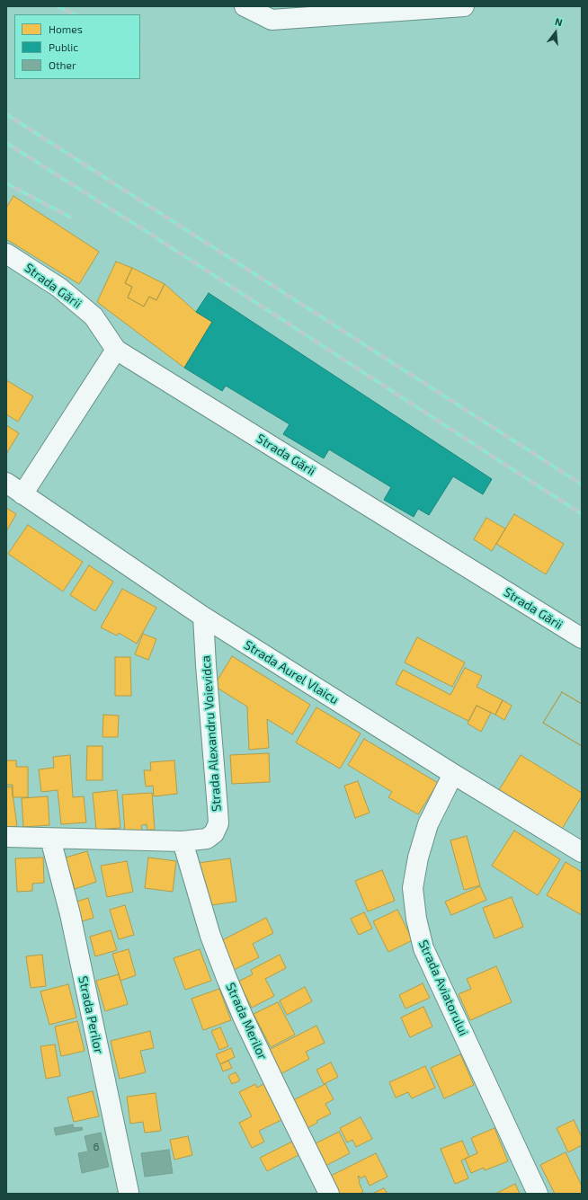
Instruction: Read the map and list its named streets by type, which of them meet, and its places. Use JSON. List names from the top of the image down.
{
  "streets": {
    "street": [
      "Strada Gării",
      "Strada Aurel Vlaicu",
      "Strada Alexandru Voievidca",
      "Strada Aviatorului",
      "Strada Perilor",
      "Strada Merilor"
    ]
  },
  "crossings": [
    ["Strada Aurel Vlaicu", "Strada Alexandru Voievidca"],
    ["Strada Aurel Vlaicu", "Strada Aviatorului"],
    ["Strada Alexandru Voievidca", "Strada Perilor"],
    ["Strada Alexandru Voievidca", "Strada Merilor"]
  ],
  "house_numbers": ["6"],
  "legend": ["Homes", "Public", "Other"],
  "north": "top"
}
